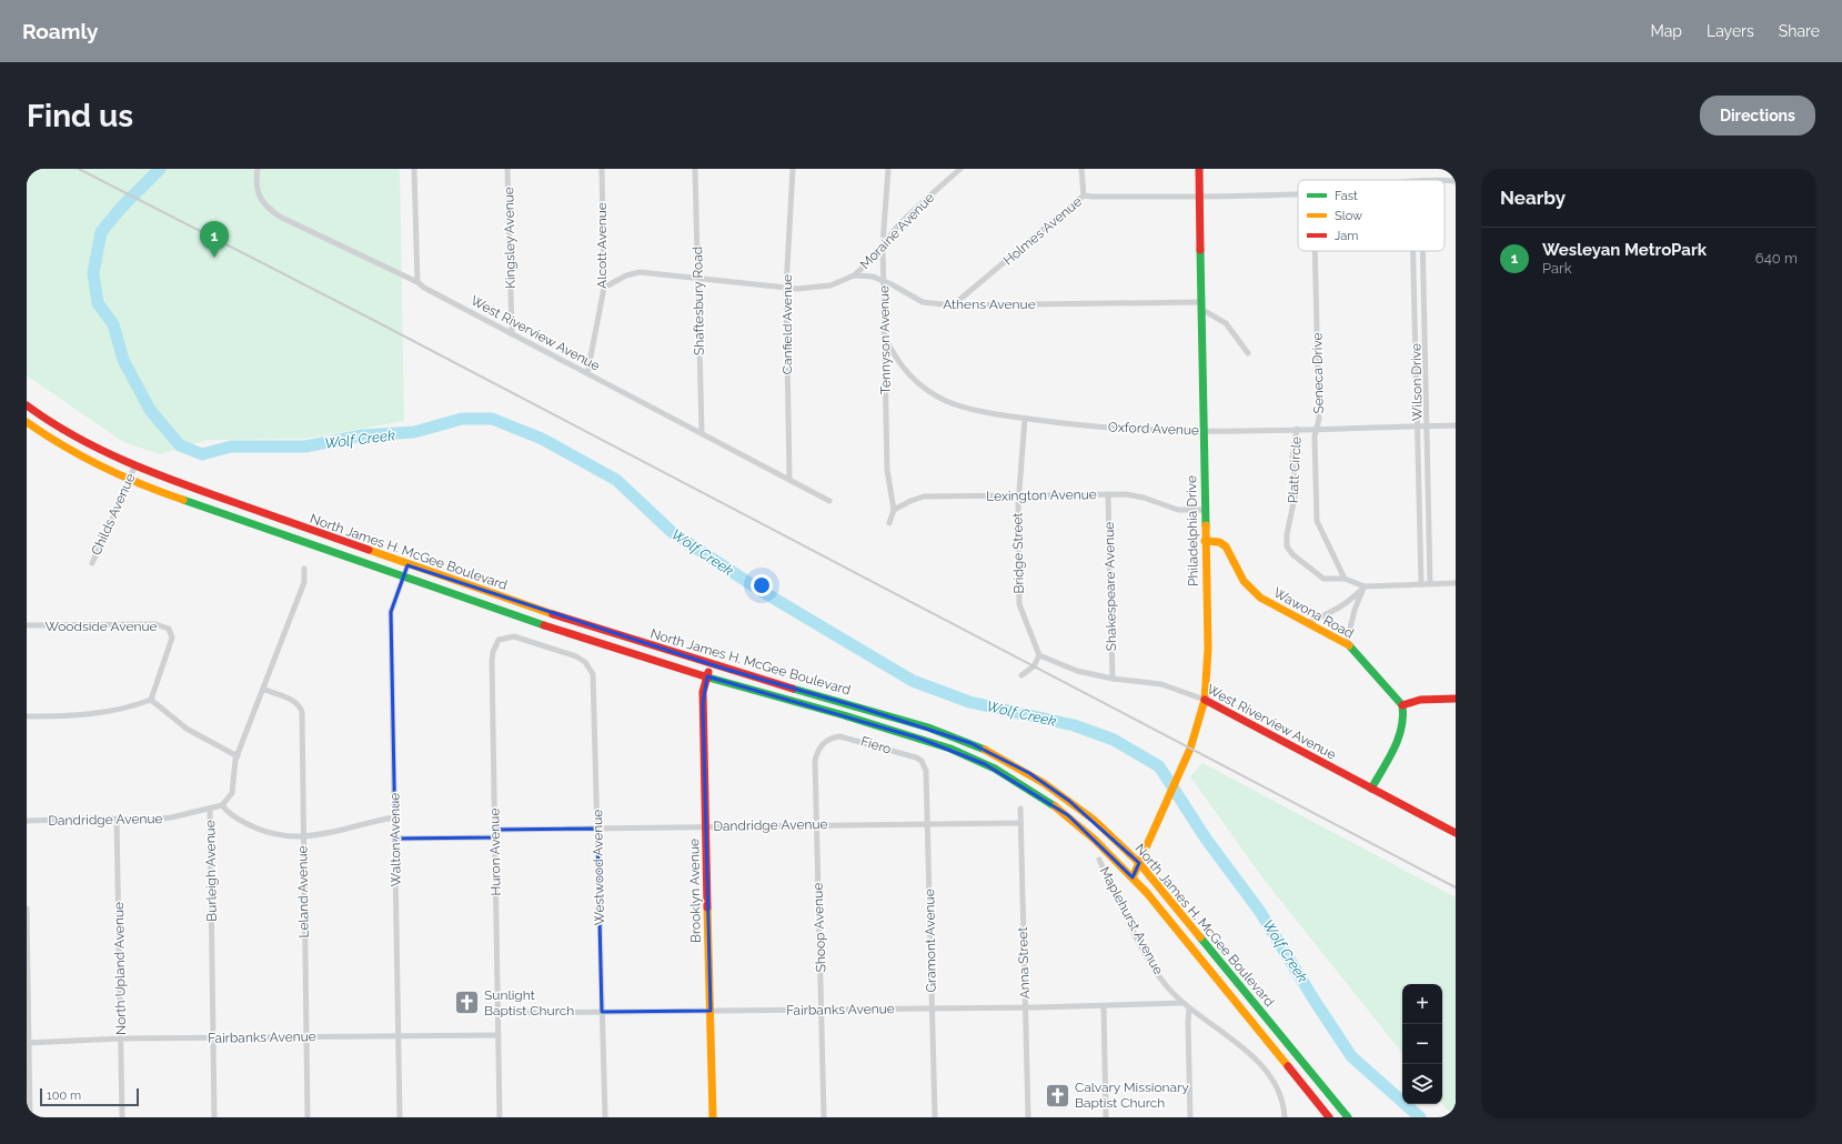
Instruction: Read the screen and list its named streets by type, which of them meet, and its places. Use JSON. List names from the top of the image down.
{
  "streets": {
    "main road": [
      "West Riverview Avenue",
      "Philadelphia Drive",
      "North James H. McGee Boulevard",
      "Wawona Road",
      "Brooklyn Avenue"
    ],
    "street": [
      "Moraine Avenue",
      "Holmes Avenue",
      "Kingsley Avenue",
      "Alcott Avenue",
      "Shaftesbury Road",
      "Athens Avenue",
      "Canfield Avenue",
      "Tennyson Avenue",
      "Seneca Drive",
      "Wilson Drive",
      "Oxford Avenue",
      "Platt Circle",
      "Lexington Avenue",
      "Childs Avenue",
      "Bridge Street",
      "Shakespeare Avenue",
      "Woodside Avenue",
      "Fiero",
      "Dandridge Avenue",
      "Walton Avenue",
      "Huron Avenue",
      "Westwood Avenue",
      "Burleigh Avenue",
      "Leland Avenue",
      "Maplehurst Avenue",
      "Shoop Avenue",
      "Gramont Avenue",
      "Anna Street",
      "North Upland Avenue",
      "Fairbanks Avenue"
    ]
  },
  "crossings": [
    ["Moraine Avenue", "Athens Avenue"],
    ["Moraine Avenue", "Tennyson Avenue"],
    ["Holmes Avenue", "Athens Avenue"],
    ["Holmes Avenue", "Philadelphia Drive"],
    ["Kingsley Avenue", "West Riverview Avenue"],
    ["Alcott Avenue", "Athens Avenue"],
    ["Alcott Avenue", "West Riverview Avenue"],
    ["Shaftesbury Road", "Athens Avenue"],
    ["Shaftesbury Road", "West Riverview Avenue"],
    ["Athens Avenue", "Canfield Avenue"],
    ["Athens Avenue", "Tennyson Avenue"],
    ["Athens Avenue", "Philadelphia Drive"],
    ["Canfield Avenue", "West Riverview Avenue"],
    ["West Riverview Avenue", "Philadelphia Drive"],
    ["West Riverview Avenue", "Bridge Street"],
    ["West Riverview Avenue", "Shakespeare Avenue"],
    ["Tennyson Avenue", "Oxford Avenue"],
    ["Tennyson Avenue", "Lexington Avenue"],
    ["Seneca Drive", "Oxford Avenue"],
    ["Seneca Drive", "Platt Circle"],
    ["Wilson Drive", "Oxford Avenue"],
    ["Oxford Avenue", "Platt Circle"],
    ["Oxford Avenue", "Philadelphia Drive"],
    ["Oxford Avenue", "Bridge Street"],
    ["Lexington Avenue", "Philadelphia Drive"],
    ["Lexington Avenue", "Bridge Street"],
    ["Lexington Avenue", "Shakespeare Avenue"],
    ["Childs Avenue", "North James H. McGee Boulevard"],
    ["Philadelphia Drive", "North James H. McGee Boulevard"],
    ["Philadelphia Drive", "Wawona Road"],
    ["North James H. McGee Boulevard", "Walton Avenue"],
    ["North James H. McGee Boulevard", "Brooklyn Avenue"],
    ["Fiero", "Shoop Avenue"],
    ["Fiero", "Gramont Avenue"],
    ["Dandridge Avenue", "Huron Avenue"],
    ["Dandridge Avenue", "Westwood Avenue"],
    ["Dandridge Avenue", "Burleigh Avenue"],
    ["Dandridge Avenue", "Brooklyn Avenue"],
    ["Dandridge Avenue", "Shoop Avenue"],
    ["Dandridge Avenue", "Gramont Avenue"],
    ["Dandridge Avenue", "Anna Street"],
    ["Dandridge Avenue", "North Upland Avenue"],
    ["Walton Avenue", "Fairbanks Avenue"],
    ["Huron Avenue", "Westwood Avenue"],
    ["Huron Avenue", "Fairbanks Avenue"],
    ["Westwood Avenue", "Fairbanks Avenue"],
    ["Burleigh Avenue", "Leland Avenue"],
    ["Burleigh Avenue", "Fairbanks Avenue"],
    ["Brooklyn Avenue", "Fairbanks Avenue"],
    ["Leland Avenue", "Fairbanks Avenue"],
    ["Maplehurst Avenue", "Fairbanks Avenue"],
    ["Shoop Avenue", "Fairbanks Avenue"],
    ["Gramont Avenue", "Fairbanks Avenue"],
    ["Anna Street", "Fairbanks Avenue"],
    ["North Upland Avenue", "Fairbanks Avenue"]
  ],
  "water": ["Wolf Creek"],
  "places": {
    "church": ["Sunlight Baptist Church", "Calvary Missionary Baptist Church"]
  },
  "legend": ["Fast", "Slow", "Jam"],
  "scale_bar": "100 m",
  "page": {
    "header": "Roamly",
    "nav": ["Map", "Layers", "Share"],
    "buttons": "Directions",
    "title": "Find us",
    "heading": "Nearby",
    "pins": "1",
    "list": [
      {
        "mark": "1",
        "name": "Wesleyan MetroPark",
        "note": "Park",
        "value": "640 m"
      }
    ],
    "map_buttons": ["+", "−"],
    "scale": "100 m"
  }
}
